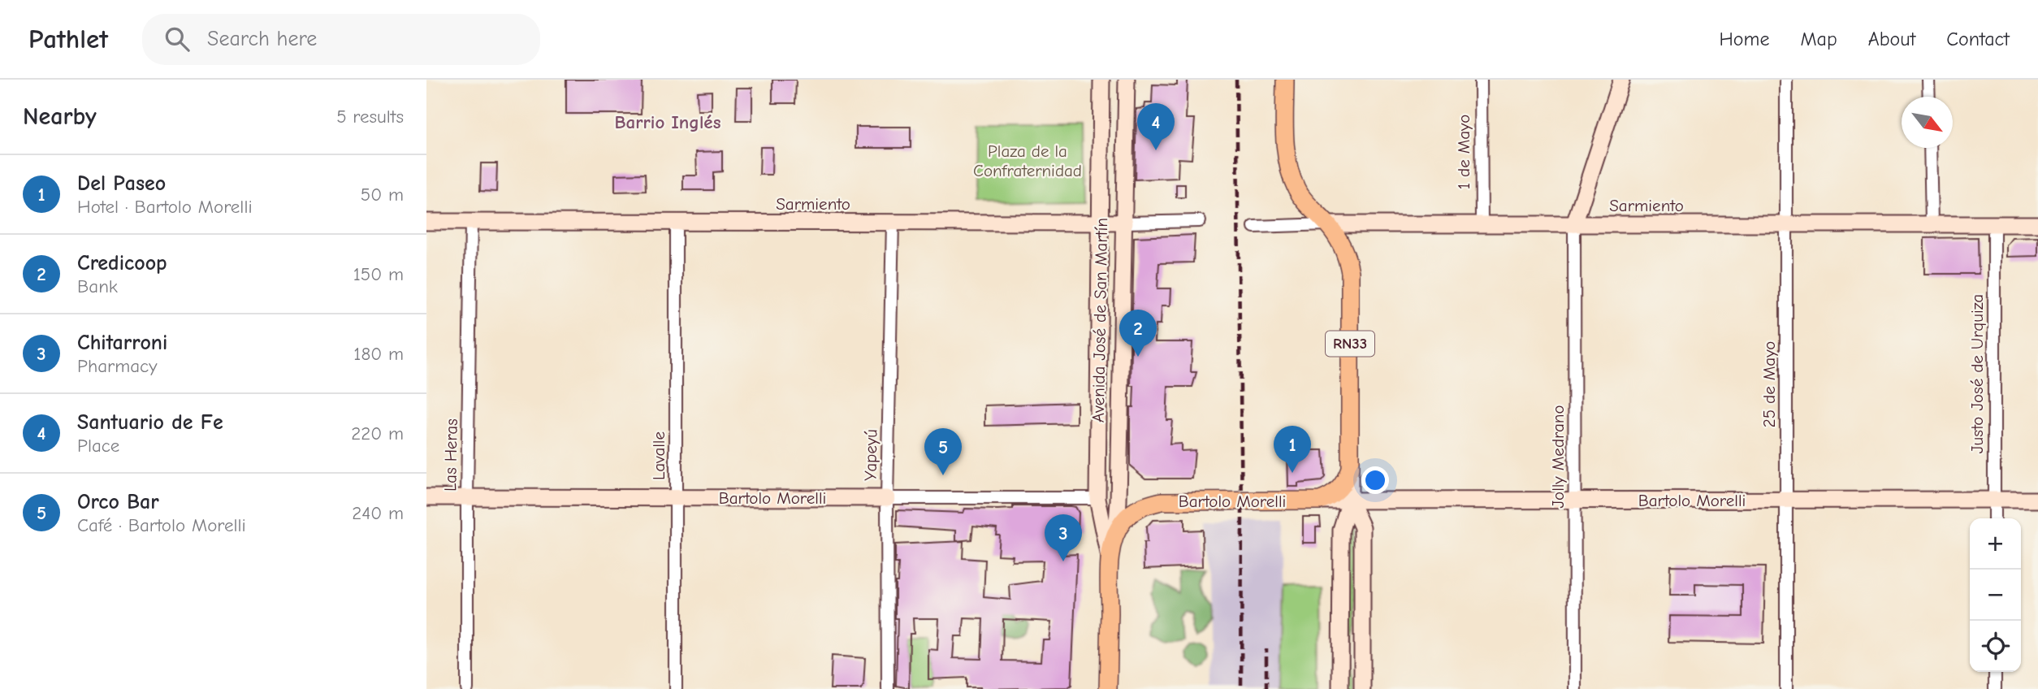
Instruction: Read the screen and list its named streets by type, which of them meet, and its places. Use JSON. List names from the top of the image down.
{
  "streets": {
    "main road": ["Avenida José de San Martín", "RN33", "Bartolo Morelli"],
    "street": [
      "1 de Mayo",
      "Sarmiento",
      "Justo José de Urquiza",
      "25 de Mayo",
      "Las Heras",
      "Yapeyú",
      "Lavalle",
      "Jolly Medrano"
    ]
  },
  "crossings": [
    ["1 de Mayo", "Sarmiento"],
    ["Sarmiento", "Avenida José de San Martín"],
    ["Sarmiento", "RN33"],
    ["Sarmiento", "Justo José de Urquiza"],
    ["Sarmiento", "25 de Mayo"],
    ["Sarmiento", "Las Heras"],
    ["Sarmiento", "Yapeyú"],
    ["Sarmiento", "Lavalle"],
    ["Sarmiento", "Jolly Medrano"],
    ["Avenida José de San Martín", "Bartolo Morelli"],
    ["Justo José de Urquiza", "Bartolo Morelli"],
    ["25 de Mayo", "Bartolo Morelli"],
    ["Las Heras", "Bartolo Morelli"],
    ["Yapeyú", "Bartolo Morelli"],
    ["Lavalle", "Bartolo Morelli"],
    ["Jolly Medrano", "Bartolo Morelli"]
  ],
  "districts": ["Barrio Inglés"],
  "parks": ["Plaza de la Confraternidad"],
  "north": "bottom right",
  "page": {
    "header": "Pathlet",
    "search": "Search here",
    "nav": [
      "Home",
      "Map",
      "About",
      "Contact"
    ],
    "heading": ["Nearby", "5 results"],
    "pins": [
      "4",
      "2",
      "1",
      "5",
      "3"
    ],
    "list": [
      {
        "mark": "1",
        "name": "Del Paseo",
        "note": "Hotel · Bartolo Morelli",
        "value": "50 m"
      },
      {
        "mark": "2",
        "name": "Credicoop",
        "note": "Bank",
        "value": "150 m"
      },
      {
        "mark": "3",
        "name": "Chitarroni",
        "note": "Pharmacy",
        "value": "180 m"
      },
      {
        "mark": "4",
        "name": "Santuario de Fe",
        "note": "Place",
        "value": "220 m"
      },
      {
        "mark": "5",
        "name": "Orco Bar",
        "note": "Café · Bartolo Morelli",
        "value": "240 m"
      }
    ],
    "map_buttons": ["+", "−"]
  }
}
